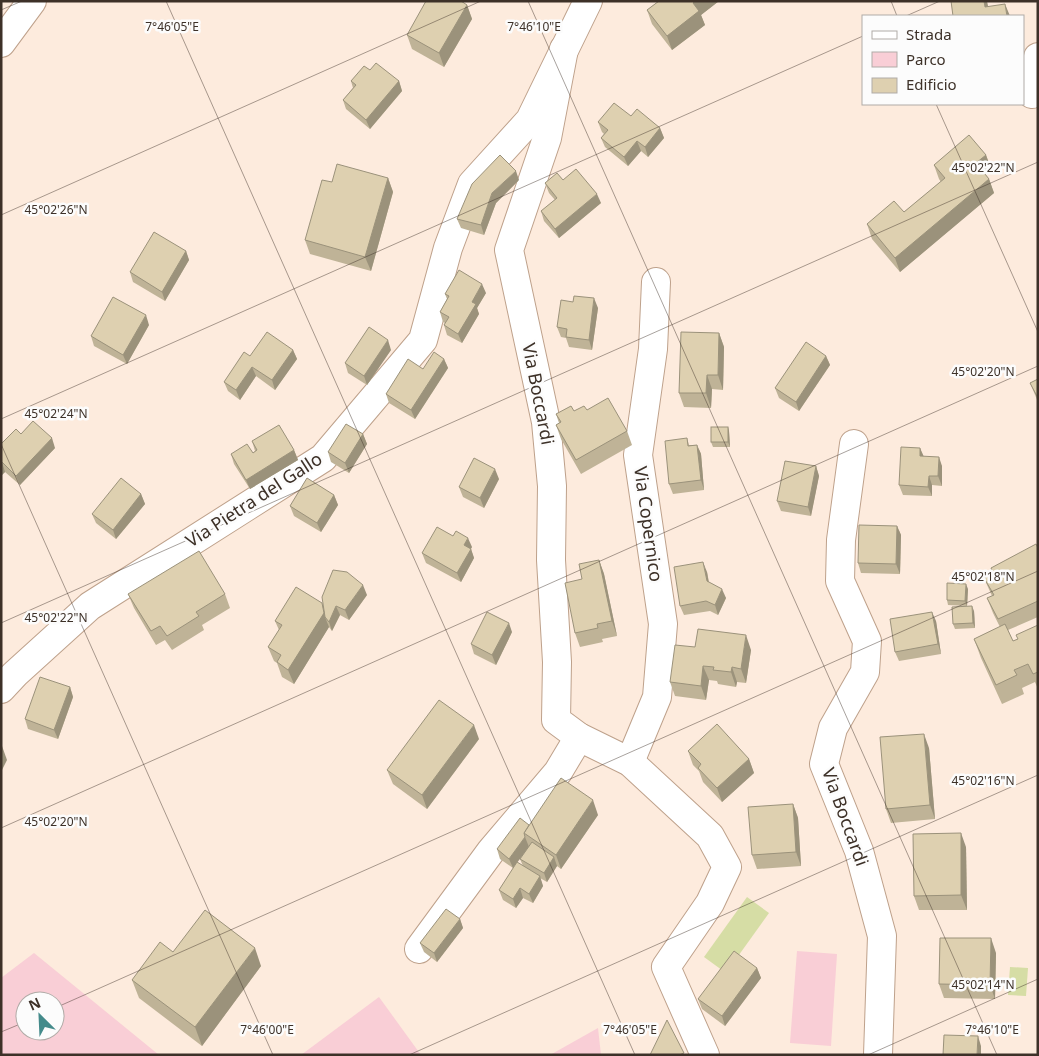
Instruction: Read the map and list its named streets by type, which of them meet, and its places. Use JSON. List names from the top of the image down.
{
  "streets": {
    "street": ["Via Boccardi", "Via Pietra del Gallo", "Via Copernico"]
  },
  "crossings": [
    ["Via Boccardi", "Via Pietra del Gallo"],
    ["Via Boccardi", "Via Copernico"]
  ],
  "legend": ["Strada", "Parco", "Edificio"],
  "north": "top left",
  "coordinates": [
    "7°46'05\"E",
    "7°46'10\"E",
    "45°02'22\"N",
    "45°02'26\"N",
    "45°02'20\"N",
    "45°02'24\"N",
    "45°02'18\"N",
    "45°02'16\"N",
    "45°02'14\"N",
    "7°46'00\"E"
  ]
}
